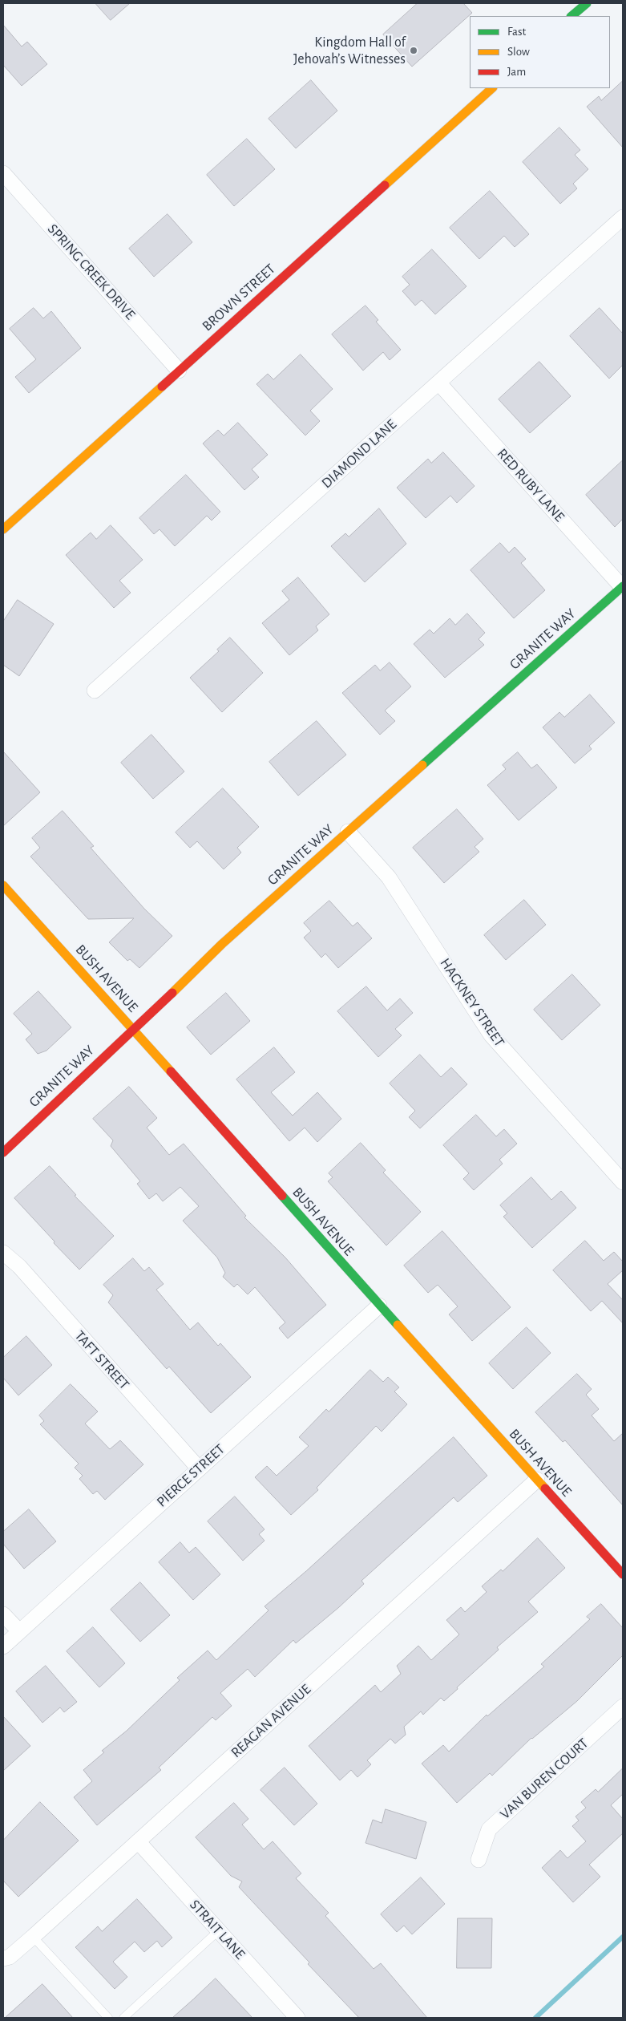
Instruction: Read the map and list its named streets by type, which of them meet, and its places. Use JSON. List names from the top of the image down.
{
  "streets": {
    "street": [
      "SPRING CREEK DRIVE",
      "BROWN STREET",
      "DIAMOND LANE",
      "RED RUBY LANE",
      "GRANITE WAY",
      "BUSH AVENUE",
      "HACKNEY STREET",
      "TAFT STREET",
      "PIERCE STREET",
      "REAGAN AVENUE",
      "VAN BUREN COURT",
      "STRAIT LANE"
    ]
  },
  "crossings": [
    ["SPRING CREEK DRIVE", "BROWN STREET"],
    ["DIAMOND LANE", "RED RUBY LANE"],
    ["RED RUBY LANE", "GRANITE WAY"],
    ["GRANITE WAY", "BUSH AVENUE"],
    ["GRANITE WAY", "HACKNEY STREET"],
    ["BUSH AVENUE", "PIERCE STREET"],
    ["BUSH AVENUE", "REAGAN AVENUE"],
    ["TAFT STREET", "PIERCE STREET"],
    ["REAGAN AVENUE", "STRAIT LANE"]
  ],
  "places": ["Kingdom Hall of Jehovah’s Witnesses"],
  "legend": ["Fast", "Slow", "Jam"]
}
